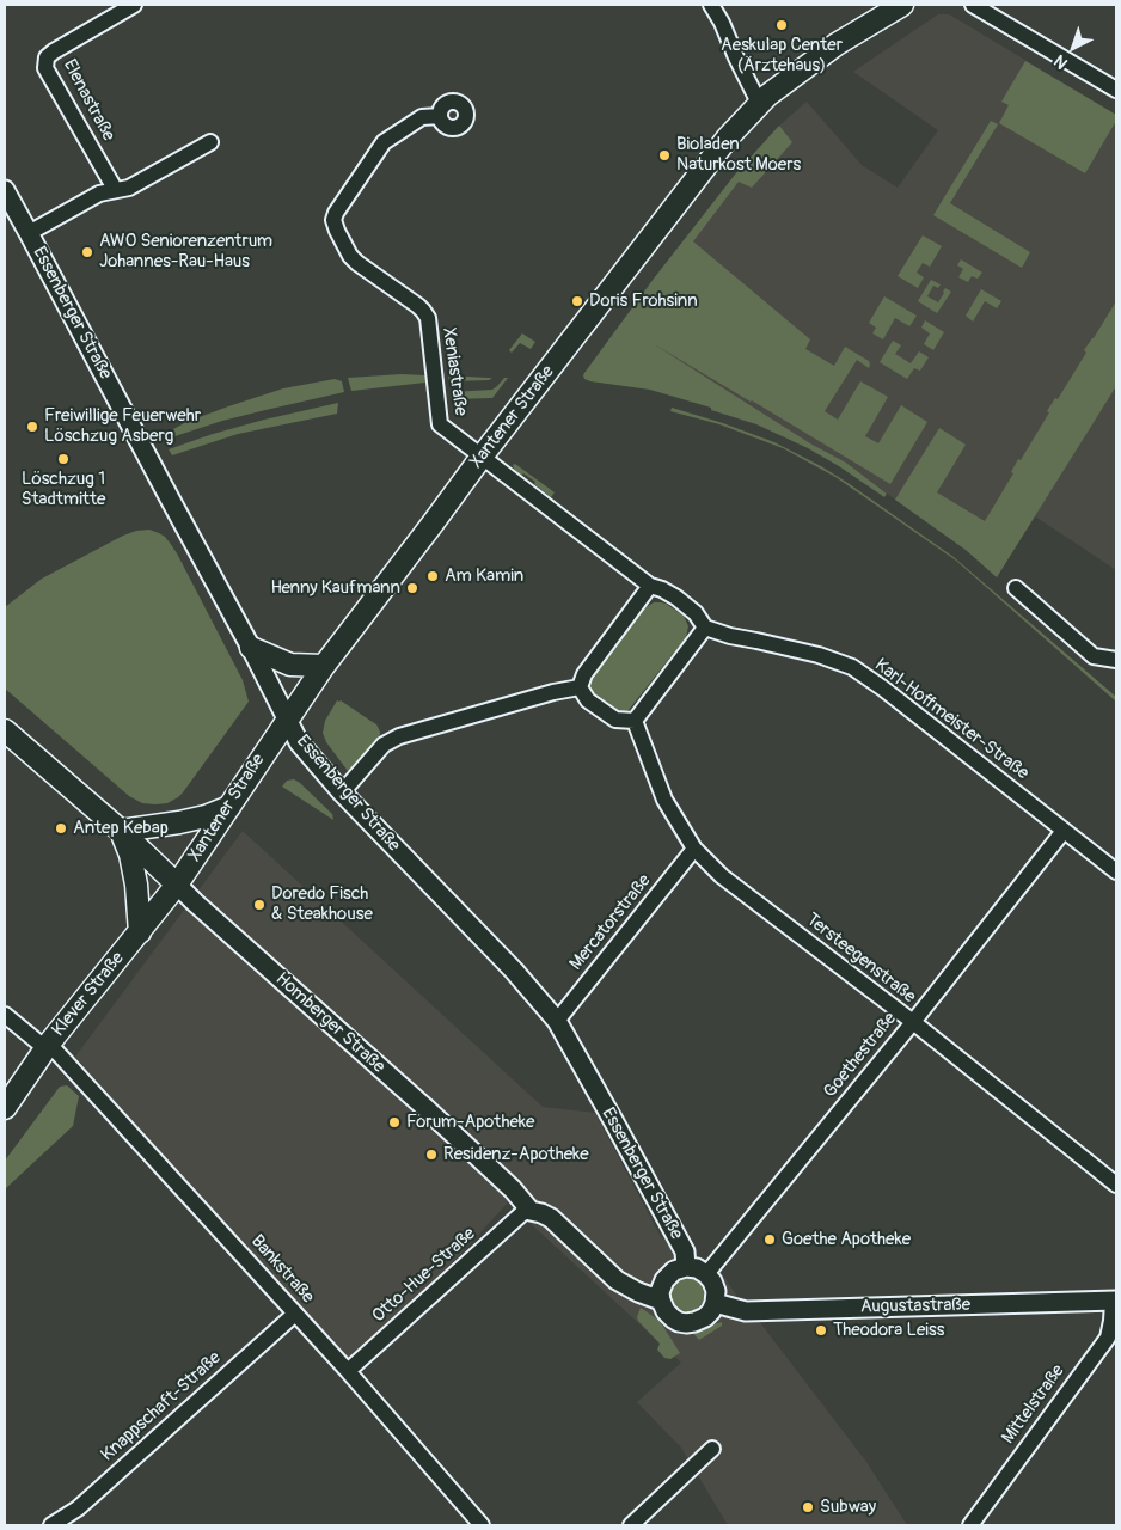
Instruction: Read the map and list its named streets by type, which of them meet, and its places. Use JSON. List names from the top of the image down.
{
  "streets": {
    "main road": ["Xantener Straße", "Klever Straße", "Homberger Straße"],
    "street": [
      "Elenastraße",
      "Essenberger Straße",
      "Xeniastraße",
      "Karl-Hoffmeister-Straße",
      "Mercatorstraße",
      "Tersteegenstraße",
      "Goethestraße",
      "Bankstraße",
      "Otto-Hue-Straße",
      "Augustastraße",
      "Mittelstraße",
      "Knappschaft-Straße"
    ]
  },
  "crossings": [
    ["Essenberger Straße", "Xantener Straße"],
    ["Essenberger Straße", "Mercatorstraße"],
    ["Essenberger Straße", "Homberger Straße"],
    ["Essenberger Straße", "Goethestraße"],
    ["Essenberger Straße", "Augustastraße"],
    ["Xeniastraße", "Xantener Straße"],
    ["Xantener Straße", "Klever Straße"],
    ["Xantener Straße", "Homberger Straße"],
    ["Karl-Hoffmeister-Straße", "Goethestraße"],
    ["Mercatorstraße", "Tersteegenstraße"],
    ["Tersteegenstraße", "Goethestraße"],
    ["Klever Straße", "Homberger Straße"],
    ["Klever Straße", "Bankstraße"],
    ["Homberger Straße", "Goethestraße"],
    ["Homberger Straße", "Otto-Hue-Straße"],
    ["Homberger Straße", "Augustastraße"],
    ["Goethestraße", "Augustastraße"],
    ["Bankstraße", "Otto-Hue-Straße"],
    ["Bankstraße", "Knappschaft-Straße"],
    ["Augustastraße", "Mittelstraße"]
  ],
  "places": [
    "Aeskulap Center (Ärztehaus)",
    "Bioladen Naturkost Moers",
    "AWO Seniorenzentrum Johannes-Rau-Haus",
    "Doris Frohsinn",
    "Freiwillige Feuerwehr Löschzug Asberg",
    "Löschzug 1 Stadtmitte",
    "Am Kamin",
    "Henny Kaufmann",
    "Antep Kebap",
    "Doredo Fisch & Steakhouse",
    "Forum-Apotheke",
    "Residenz-Apotheke",
    "Goethe Apotheke",
    "Theodora Leiss",
    "Subway"
  ],
  "north": "bottom left"
}
